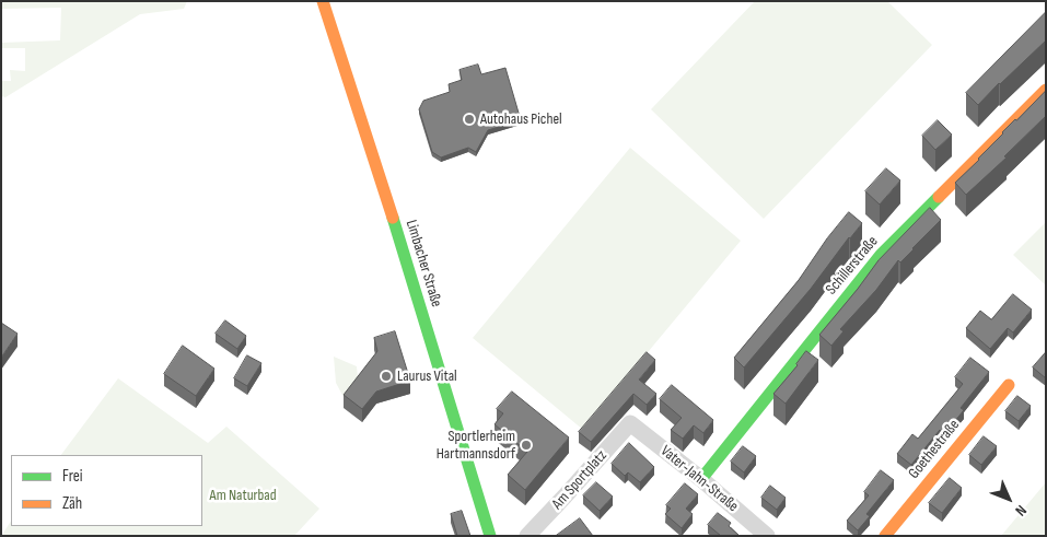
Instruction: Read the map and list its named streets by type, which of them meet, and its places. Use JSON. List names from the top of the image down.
{
  "streets": {
    "street": [
      "Limbacher Straße",
      "Schillerstraße",
      "Goethestraße",
      "Vater-Jahn-Straße",
      "Am Sportplatz"
    ]
  },
  "crossings": [
    ["Schillerstraße", "Vater-Jahn-Straße"],
    ["Vater-Jahn-Straße", "Am Sportplatz"]
  ],
  "parks": ["Am Naturbad"],
  "places": ["Autohaus Pichel", "Laurus Vital", "Sportlerheim Hartmannsdorf"],
  "legend": ["Frei", "Zäh"],
  "north": "bottom right"
}
